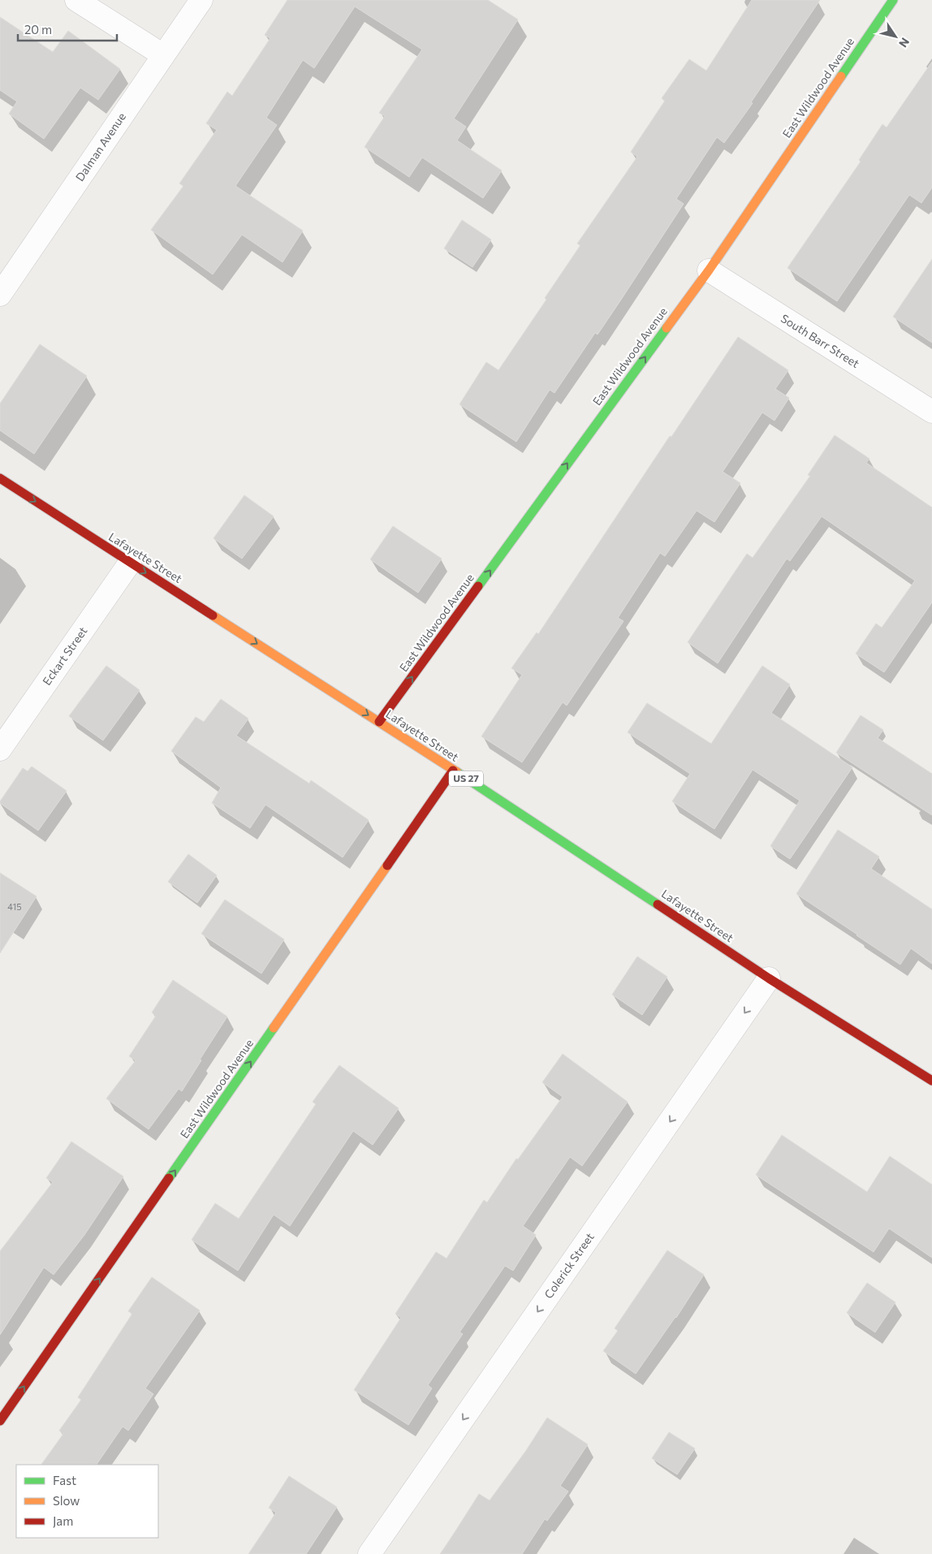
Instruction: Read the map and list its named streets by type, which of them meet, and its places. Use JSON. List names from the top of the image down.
{
  "streets": {
    "main road": ["East Wildwood Avenue", "Lafayette Street", "US 27"],
    "street": [
      "Dalman Avenue",
      "South Barr Street",
      "Eckart Street",
      "Colerick Street"
    ]
  },
  "crossings": [
    ["East Wildwood Avenue", "South Barr Street"],
    ["East Wildwood Avenue", "Lafayette Street"],
    ["Lafayette Street", "Eckart Street"],
    ["Lafayette Street", "Colerick Street"]
  ],
  "one_way": ["East Wildwood Avenue", "Lafayette Street", "Colerick Street"],
  "house_numbers": ["415"],
  "legend": ["Fast", "Slow", "Jam"],
  "scale_bar": "20 m",
  "north": "bottom right"
}
